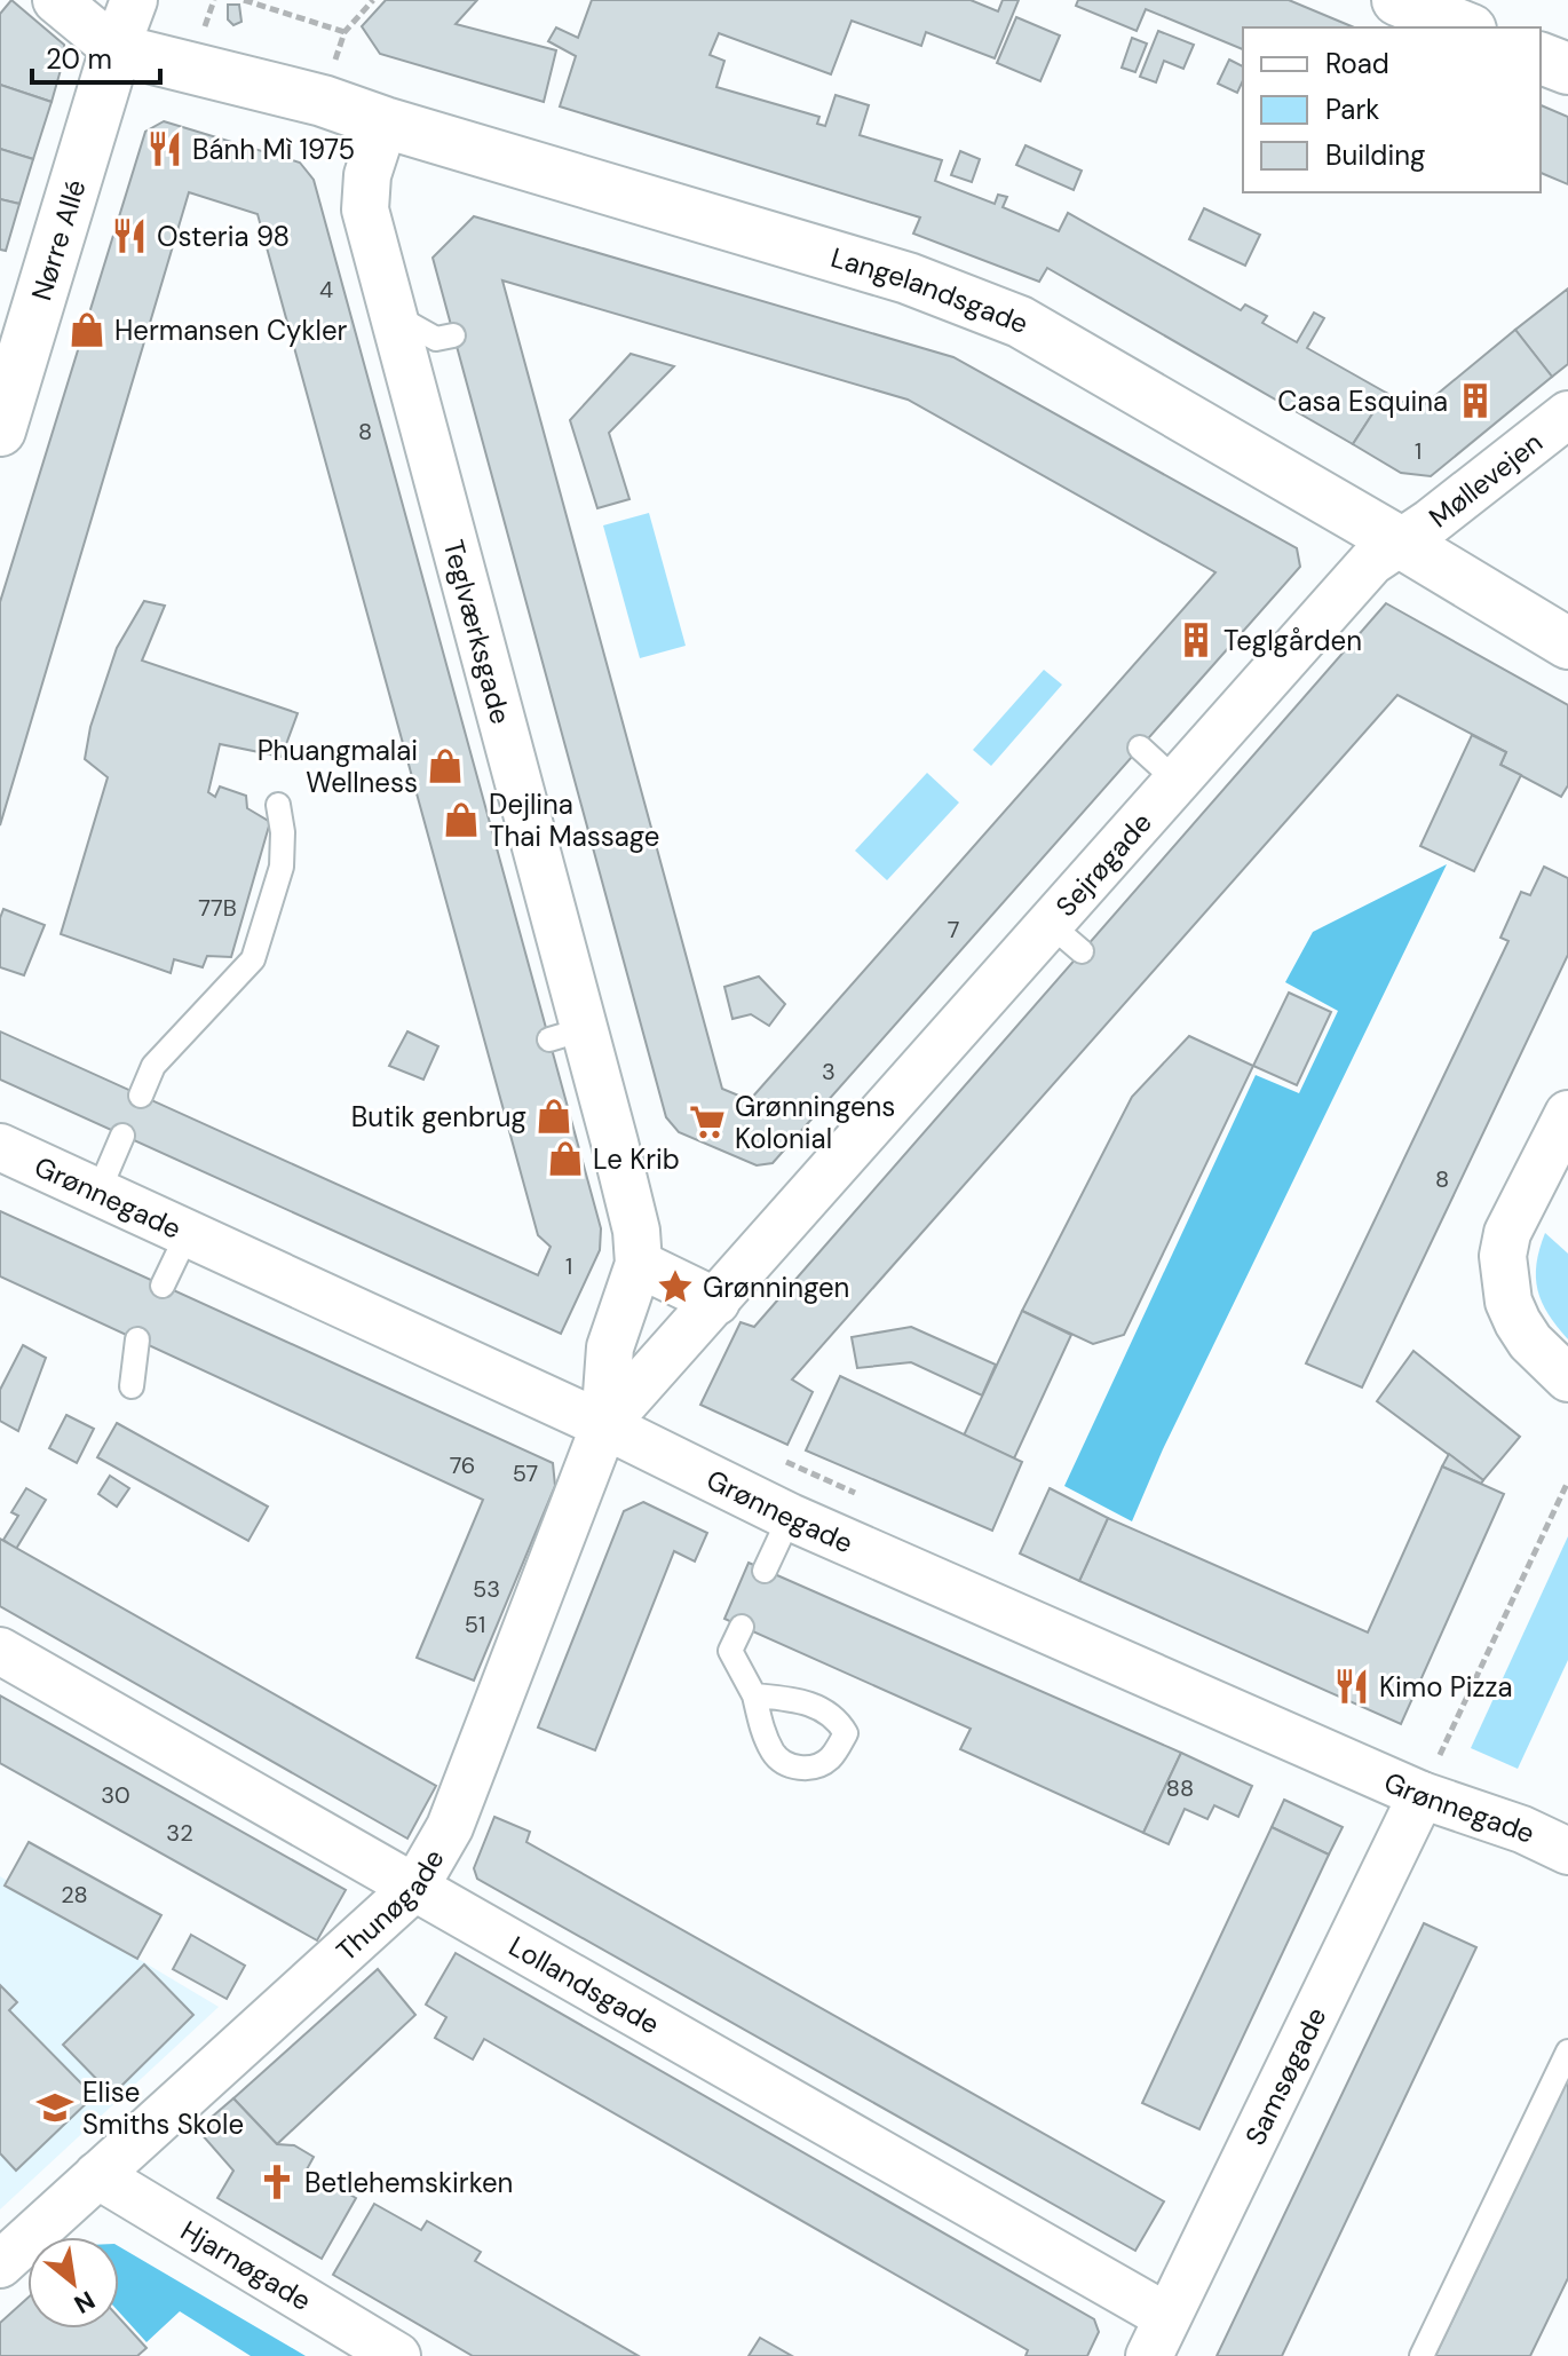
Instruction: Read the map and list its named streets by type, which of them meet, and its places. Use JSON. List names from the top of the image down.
{
  "streets": {
    "street": [
      "Nørre Allé",
      "Langelandsgade",
      "Møllevejen",
      "Teglværksgade",
      "Sejrøgade",
      "Grønnegade",
      "Thunøgade",
      "Lollandsgade",
      "Samsøgade",
      "Hjarnøgade"
    ]
  },
  "crossings": [
    ["Nørre Allé", "Langelandsgade"],
    ["Langelandsgade", "Møllevejen"],
    ["Langelandsgade", "Teglværksgade"],
    ["Langelandsgade", "Sejrøgade"],
    ["Møllevejen", "Sejrøgade"],
    ["Grønnegade", "Thunøgade"],
    ["Grønnegade", "Samsøgade"],
    ["Thunøgade", "Lollandsgade"],
    ["Thunøgade", "Hjarnøgade"],
    ["Lollandsgade", "Samsøgade"]
  ],
  "places": {
    "restaurant": ["Bánh Mì 1975", "Osteria 98", "Kimo Pizza"],
    "shop": [
      "Hermansen Cykler",
      "Phuangmalai Wellness",
      "Dejlina Thai Massage",
      "Butik genbrug",
      "Le Krib"
    ],
    "building": ["Casa Esquina", "Teglgården"],
    "supermarket": ["Grønningens Kolonial"],
    "place": ["Grønningen"],
    "school or university": ["Elise Smiths Skole"],
    "church": ["Betlehemskirken"]
  },
  "house_numbers": [
    "4",
    "8",
    "1",
    "77B",
    "7",
    "3",
    "8",
    "1",
    "76",
    "57",
    "53",
    "51",
    "88",
    "30",
    "32",
    "28"
  ],
  "legend": ["Road", "Park", "Building"],
  "scale_bar": "20 m",
  "north": "bottom right"
}
